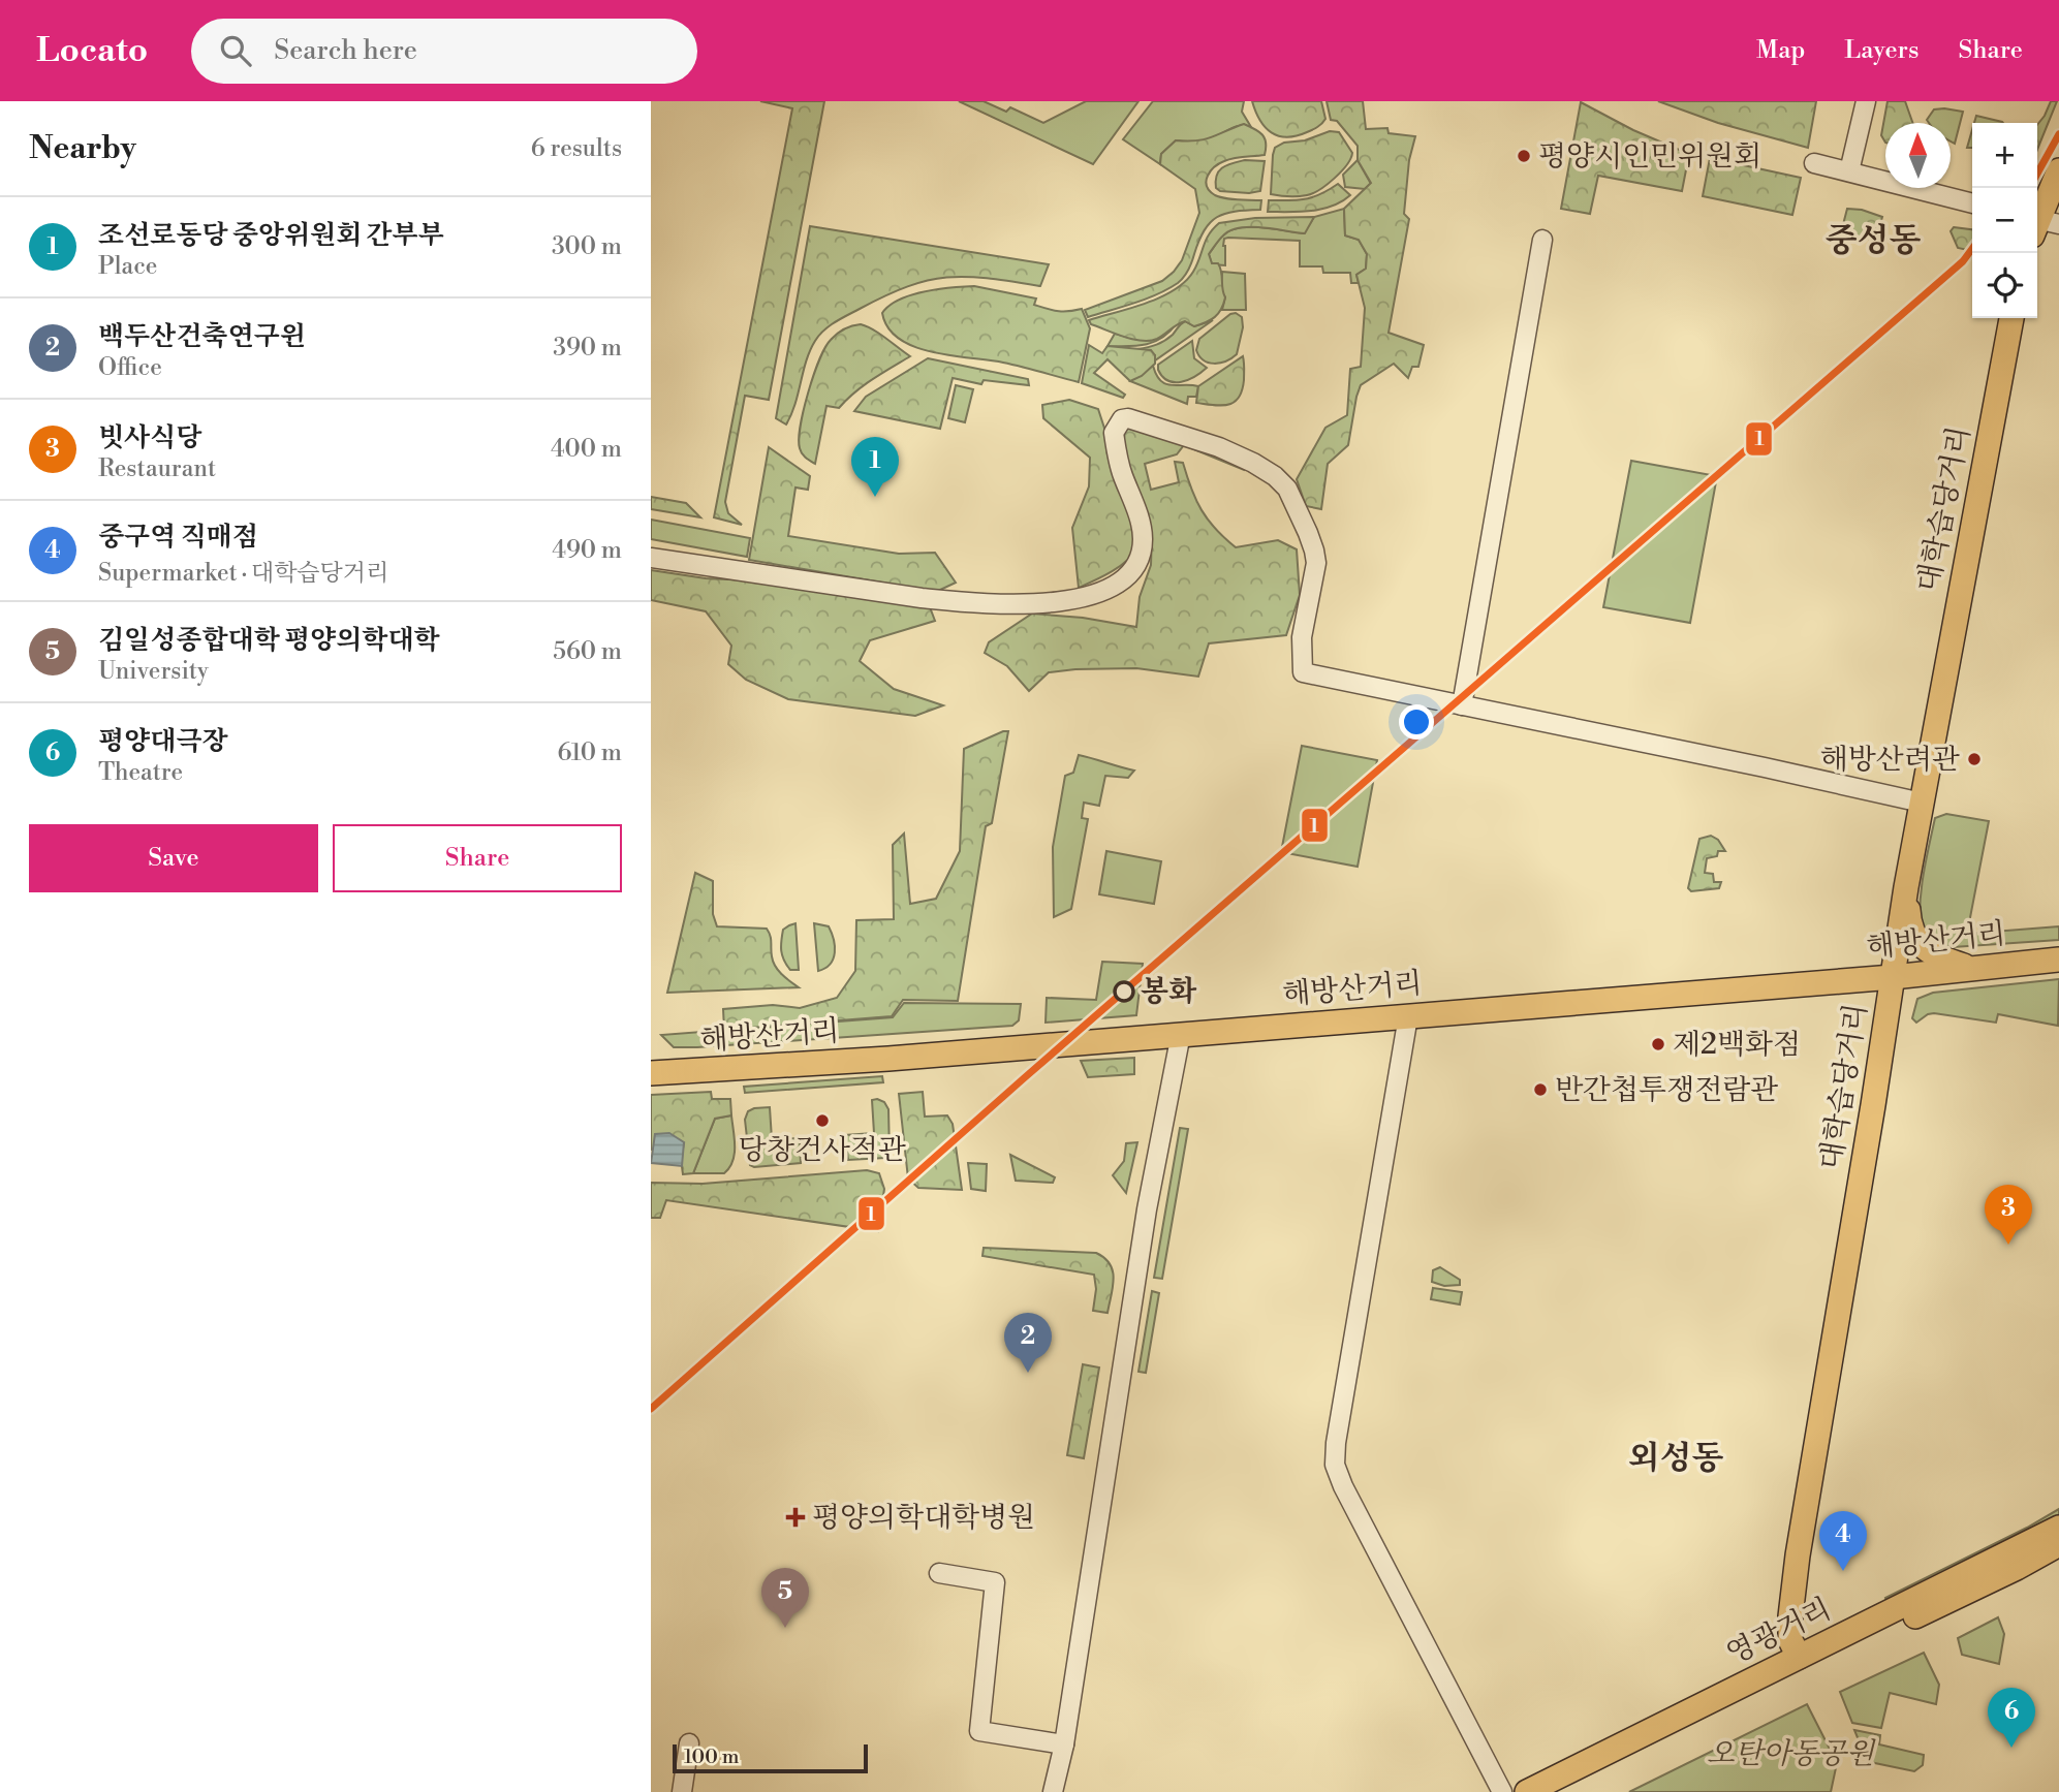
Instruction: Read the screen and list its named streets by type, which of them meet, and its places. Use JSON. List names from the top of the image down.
{
  "streets": {
    "main road": ["대학습당거리", "해방산거리", "영광거리"]
  },
  "crossings": [
    ["대학습당거리", "해방산거리"],
    ["대학습당거리", "영광거리"]
  ],
  "districts": ["중성동", "외성동"],
  "parks": ["오탄아동공원"],
  "places": {
    "other": [
      "평양시인민위원회",
      "해방산려관",
      "봉화",
      "제2백화점",
      "반간첩투쟁전람관",
      "당창건사적관"
    ],
    "health": ["평양의학대학병원"]
  },
  "lines": ["transit line 1"],
  "scale_bar": "100 m",
  "north": "top",
  "page": {
    "header": "Locato",
    "search": "Search here",
    "nav": ["Map", "Layers", "Share"],
    "heading": ["Nearby", "6 results"],
    "map_buttons": ["+", "−"],
    "list": [
      {
        "mark": "1",
        "name": "조선로동당 중앙위원회 간부부",
        "note": "Place",
        "value": "300 m"
      },
      {
        "mark": "2",
        "name": "백두산건축연구윈",
        "note": "Office",
        "value": "390 m"
      },
      {
        "mark": "3",
        "name": "빗사식당",
        "note": "Restaurant",
        "value": "400 m"
      },
      {
        "mark": "4",
        "name": "중구역 직매점",
        "note": "Supermarket · 대학습당거리",
        "value": "490 m"
      },
      {
        "mark": "5",
        "name": "김일성종합대학 평양의학대학",
        "note": "University",
        "value": "560 m"
      },
      {
        "mark": "6",
        "name": "평양대극장",
        "note": "Theatre",
        "value": "610 m"
      }
    ],
    "pins": [
      "1",
      "3",
      "2",
      "4",
      "5",
      "6"
    ],
    "buttons": ["Save", "Share"],
    "scale": "100 m"
  }
}
